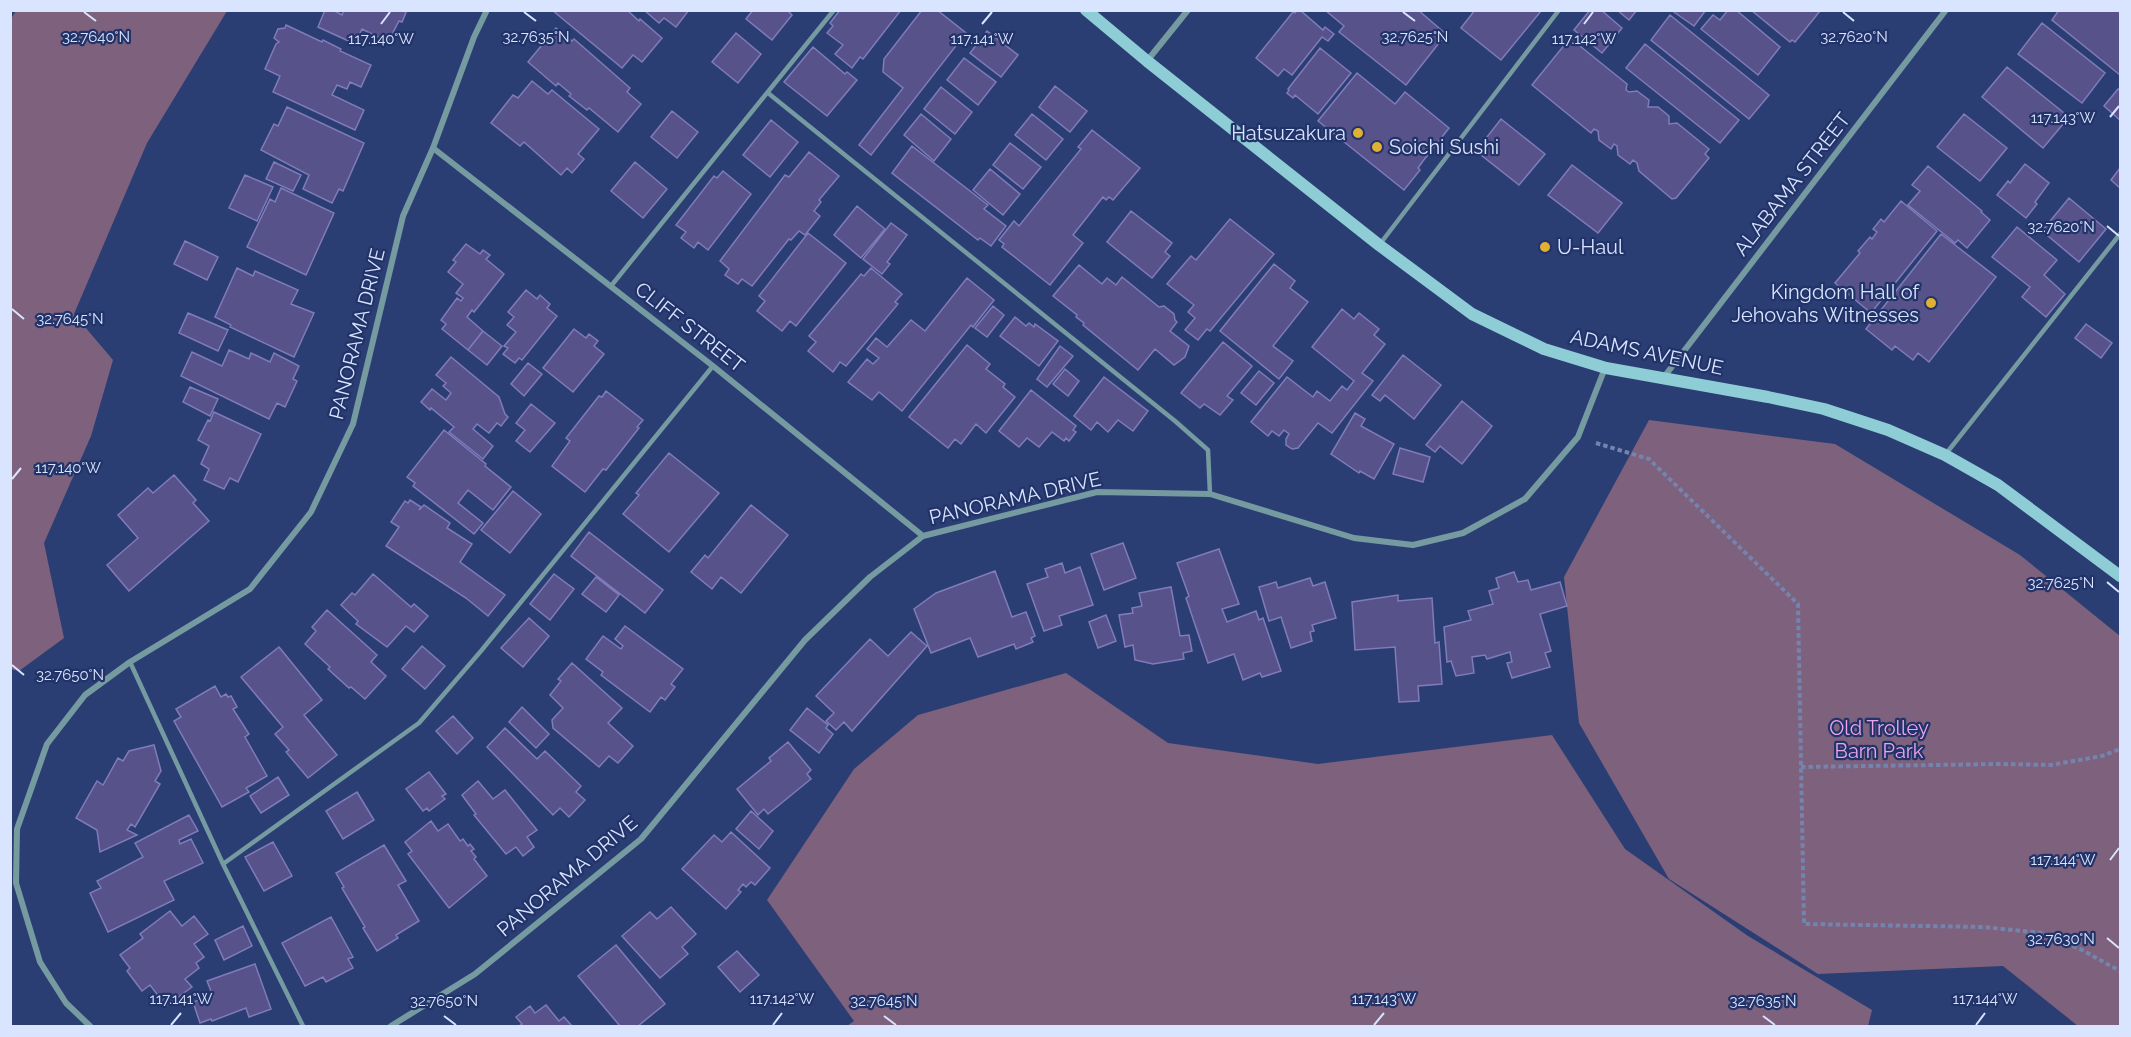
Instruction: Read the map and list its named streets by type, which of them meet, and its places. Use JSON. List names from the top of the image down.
{
  "streets": {
    "main road": ["ADAMS AVENUE"],
    "street": ["ALABAMA STREET", "CLIFF STREET", "PANORAMA DRIVE"]
  },
  "crossings": [
    ["ALABAMA STREET", "ADAMS AVENUE"],
    ["CLIFF STREET", "PANORAMA DRIVE"],
    ["PANORAMA DRIVE", "ADAMS AVENUE"]
  ],
  "parks": ["Old Trolley Barn Park"],
  "places": [
    "Hatsuzakura",
    "Soichi Sushi",
    "U-Haul",
    "Kingdom Hall of Jehovahs Witnesses"
  ],
  "coordinates": [
    "32.7640°N",
    "32.7635°N",
    "32.7625°N",
    "32.7620°N",
    "117.140°W",
    "117.141°W",
    "117.142°W",
    "117.143°W",
    "32.7645°N",
    "32.7650°N",
    "117.144°W",
    "32.7630°N"
  ]
}
